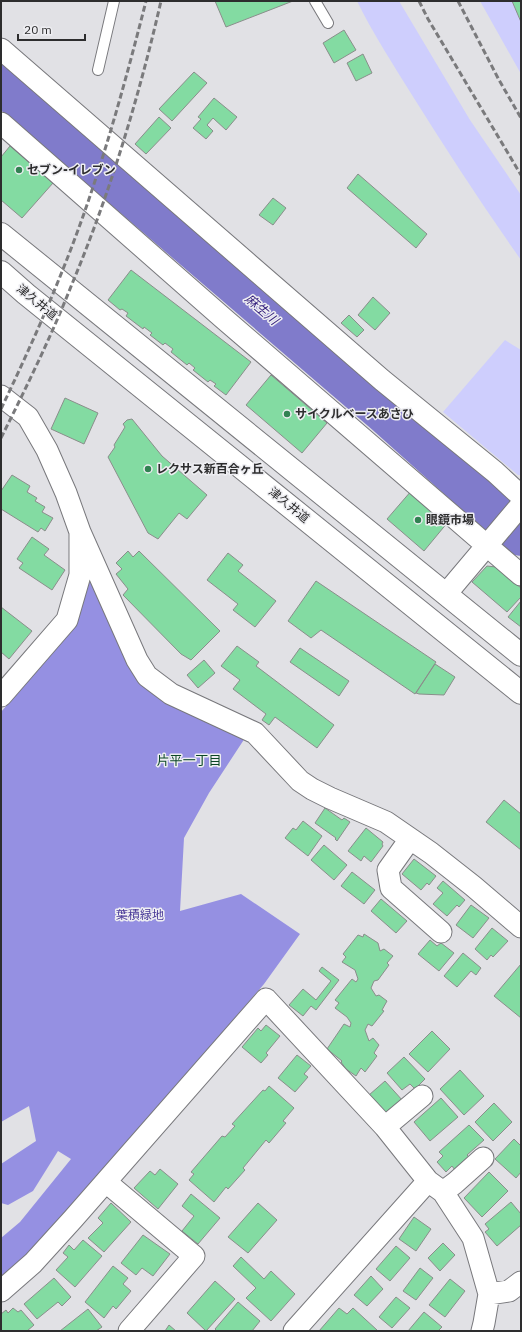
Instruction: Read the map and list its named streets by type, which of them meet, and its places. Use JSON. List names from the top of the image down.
{
  "streets": {
    "main road": ["津久井道"]
  },
  "districts": ["片平一丁目"],
  "water": ["麻生川"],
  "parks": ["葉積緑地"],
  "places": [
    "セブン-イレブン",
    "サイクルベースあさひ",
    "レクサス新百合ヶ丘",
    "眼鏡市場"
  ],
  "scale_bar": "20 m"
}
